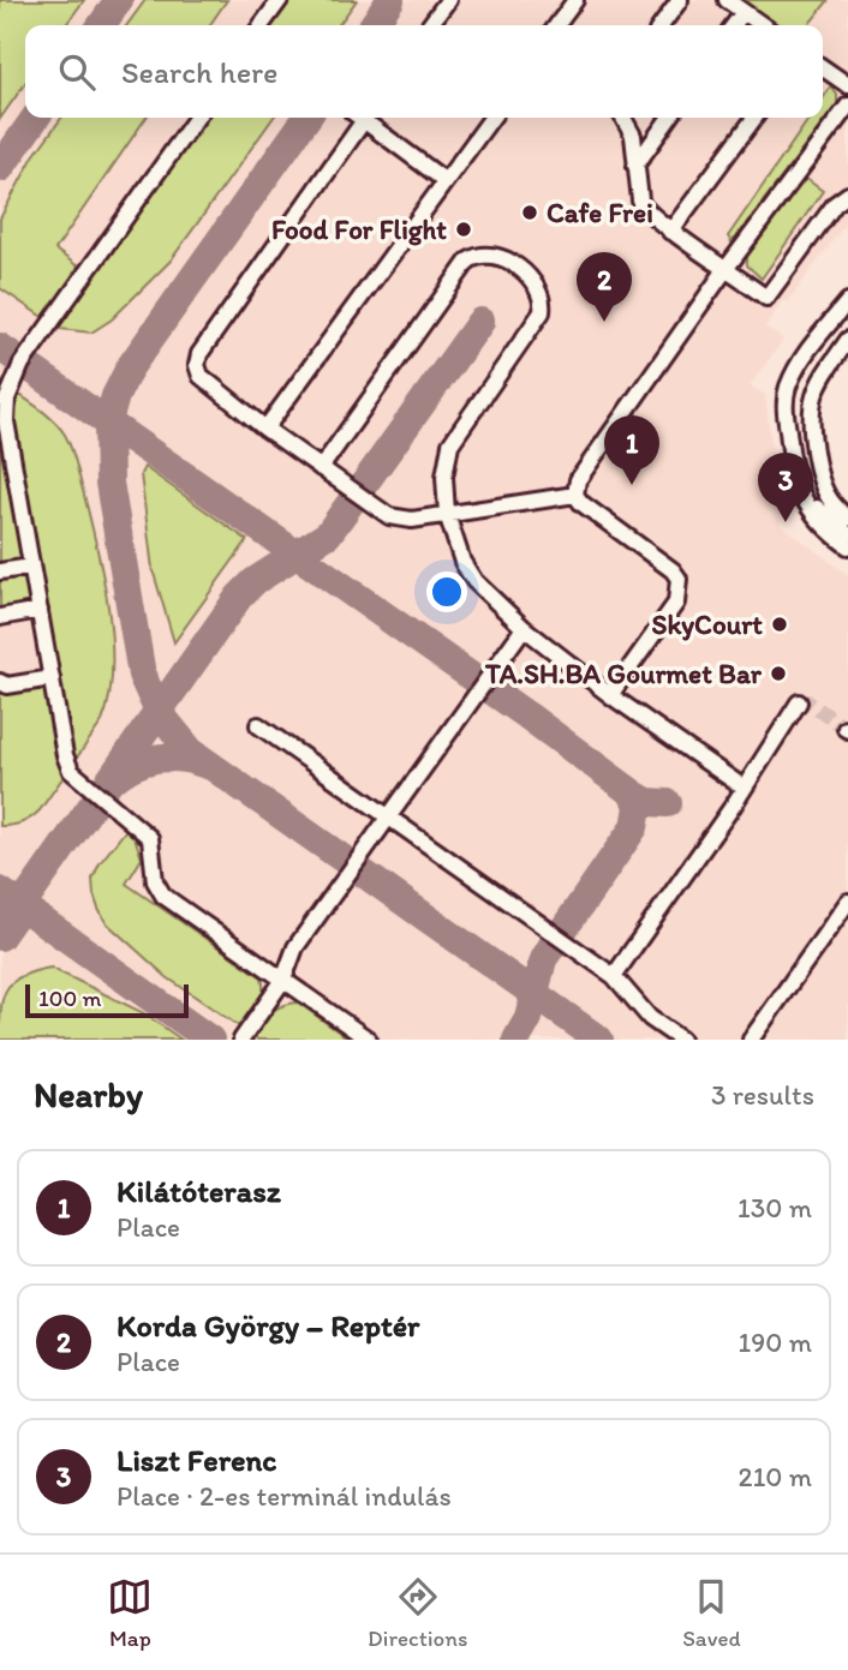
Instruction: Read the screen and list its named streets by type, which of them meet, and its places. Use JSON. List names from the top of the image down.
{
  "places": [
    "Cafe Frei",
    "Food For Flight",
    "SkyCourt",
    "TA.SH.BA Gourmet Bar"
  ],
  "scale_bar": "100 m",
  "page": {
    "search": "Search here",
    "pins": ["2", "1", "3"],
    "scale": "100 m",
    "heading": ["Nearby", "3 results"],
    "list": [
      {
        "mark": "1",
        "name": "Kilátóterasz",
        "note": "Place",
        "value": "130 m"
      },
      {
        "mark": "2",
        "name": "Korda György – Reptér",
        "note": "Place",
        "value": "190 m"
      },
      {
        "mark": "3",
        "name": "Liszt Ferenc",
        "note": "Place · 2-es terminál indulás",
        "value": "210 m"
      }
    ],
    "nav": ["Map", "Directions", "Saved"]
  }
}
